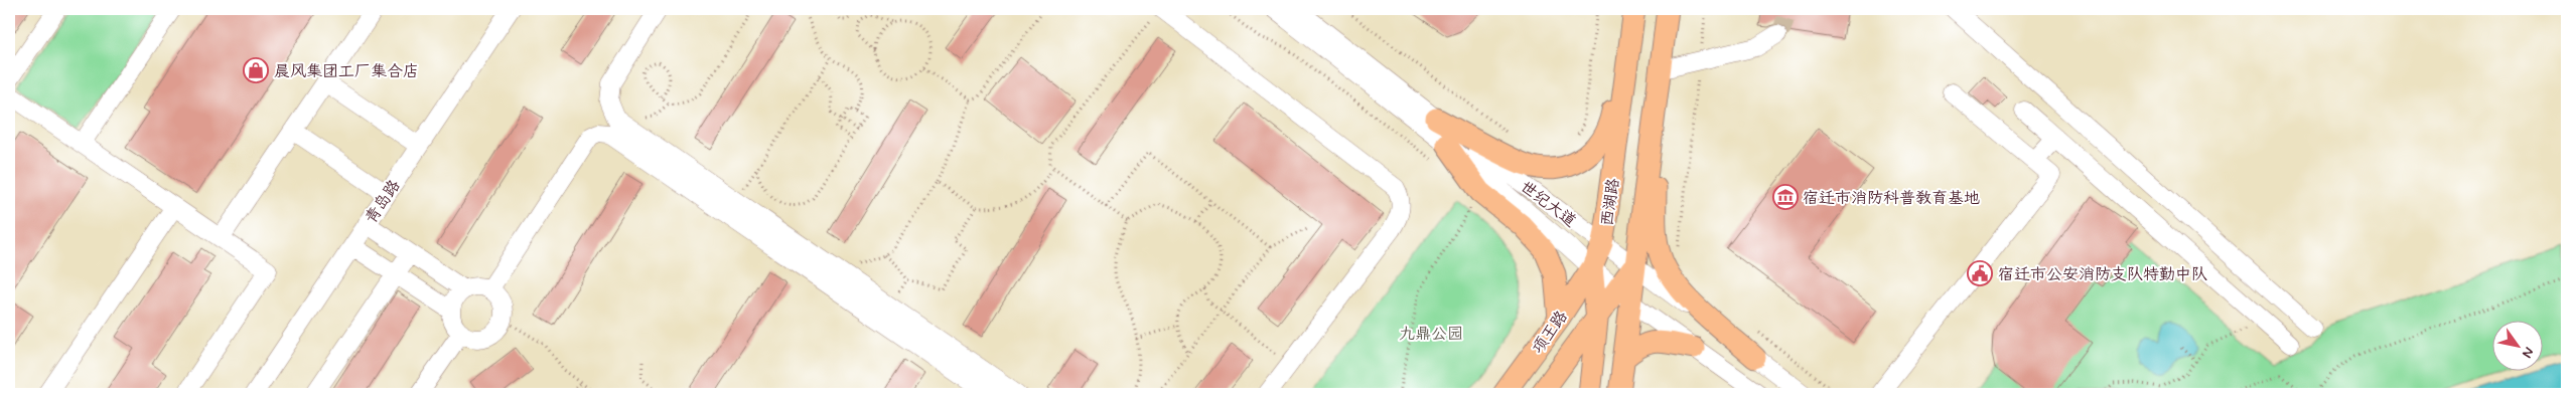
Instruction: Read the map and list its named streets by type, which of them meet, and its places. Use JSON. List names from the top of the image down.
{
  "streets": {
    "main road": ["西湖路", "项王路"],
    "street": ["青岛路", "世纪大道"]
  },
  "crossings": [
    ["西湖路", "世纪大道"],
    ["西湖路", "项王路"],
    ["世纪大道", "项王路"]
  ],
  "parks": ["九鼎公园"],
  "places": {
    "shop": ["晨风集团工厂集合店"],
    "museum": ["宿迁市消防科普教育基地"],
    "public building": ["宿迁市公安消防支队特勤中队"]
  },
  "north": "bottom right"
}
